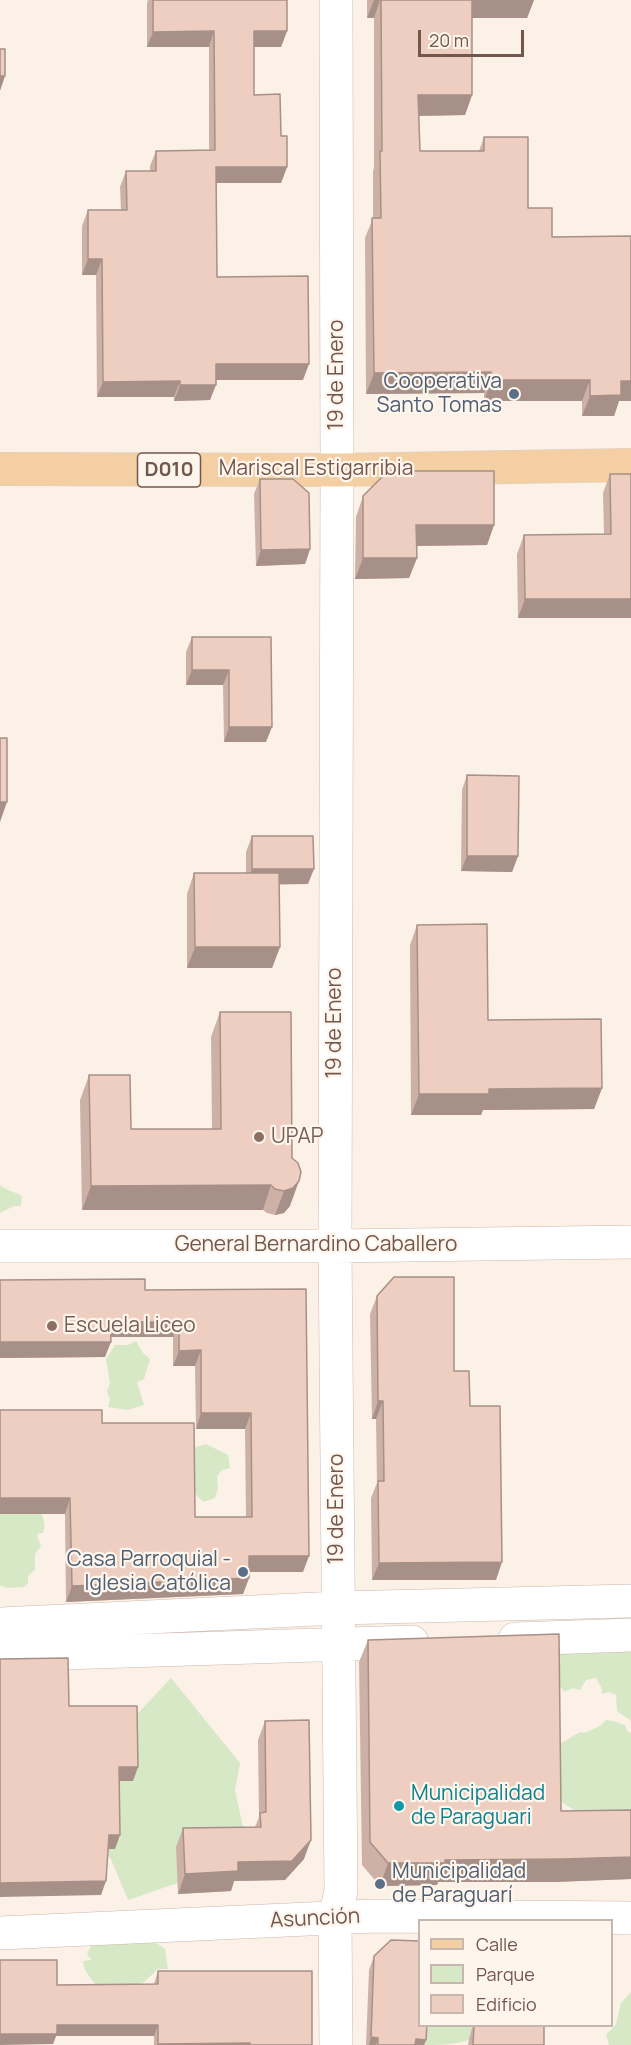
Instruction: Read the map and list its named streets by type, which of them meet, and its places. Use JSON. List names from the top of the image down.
{
  "streets": {
    "main road": ["Mariscal Estigarribia", "D010"],
    "street": ["19 de Enero", "General Bernardino Caballero", "Asunción"]
  },
  "crossings": [
    ["19 de Enero", "Mariscal Estigarribia"],
    ["19 de Enero", "General Bernardino Caballero"],
    ["19 de Enero", "Asunción"]
  ],
  "places": [
    "Cooperativa Santo Tomas",
    "UPAP",
    "Escuela Liceo",
    "Casa Parroquial - Iglesia Católica",
    "Municipalidad de Paraguari",
    "Municipalidad de Paraguarí"
  ],
  "legend": ["Calle", "Parque", "Edificio"],
  "scale_bar": "20 m"
}
